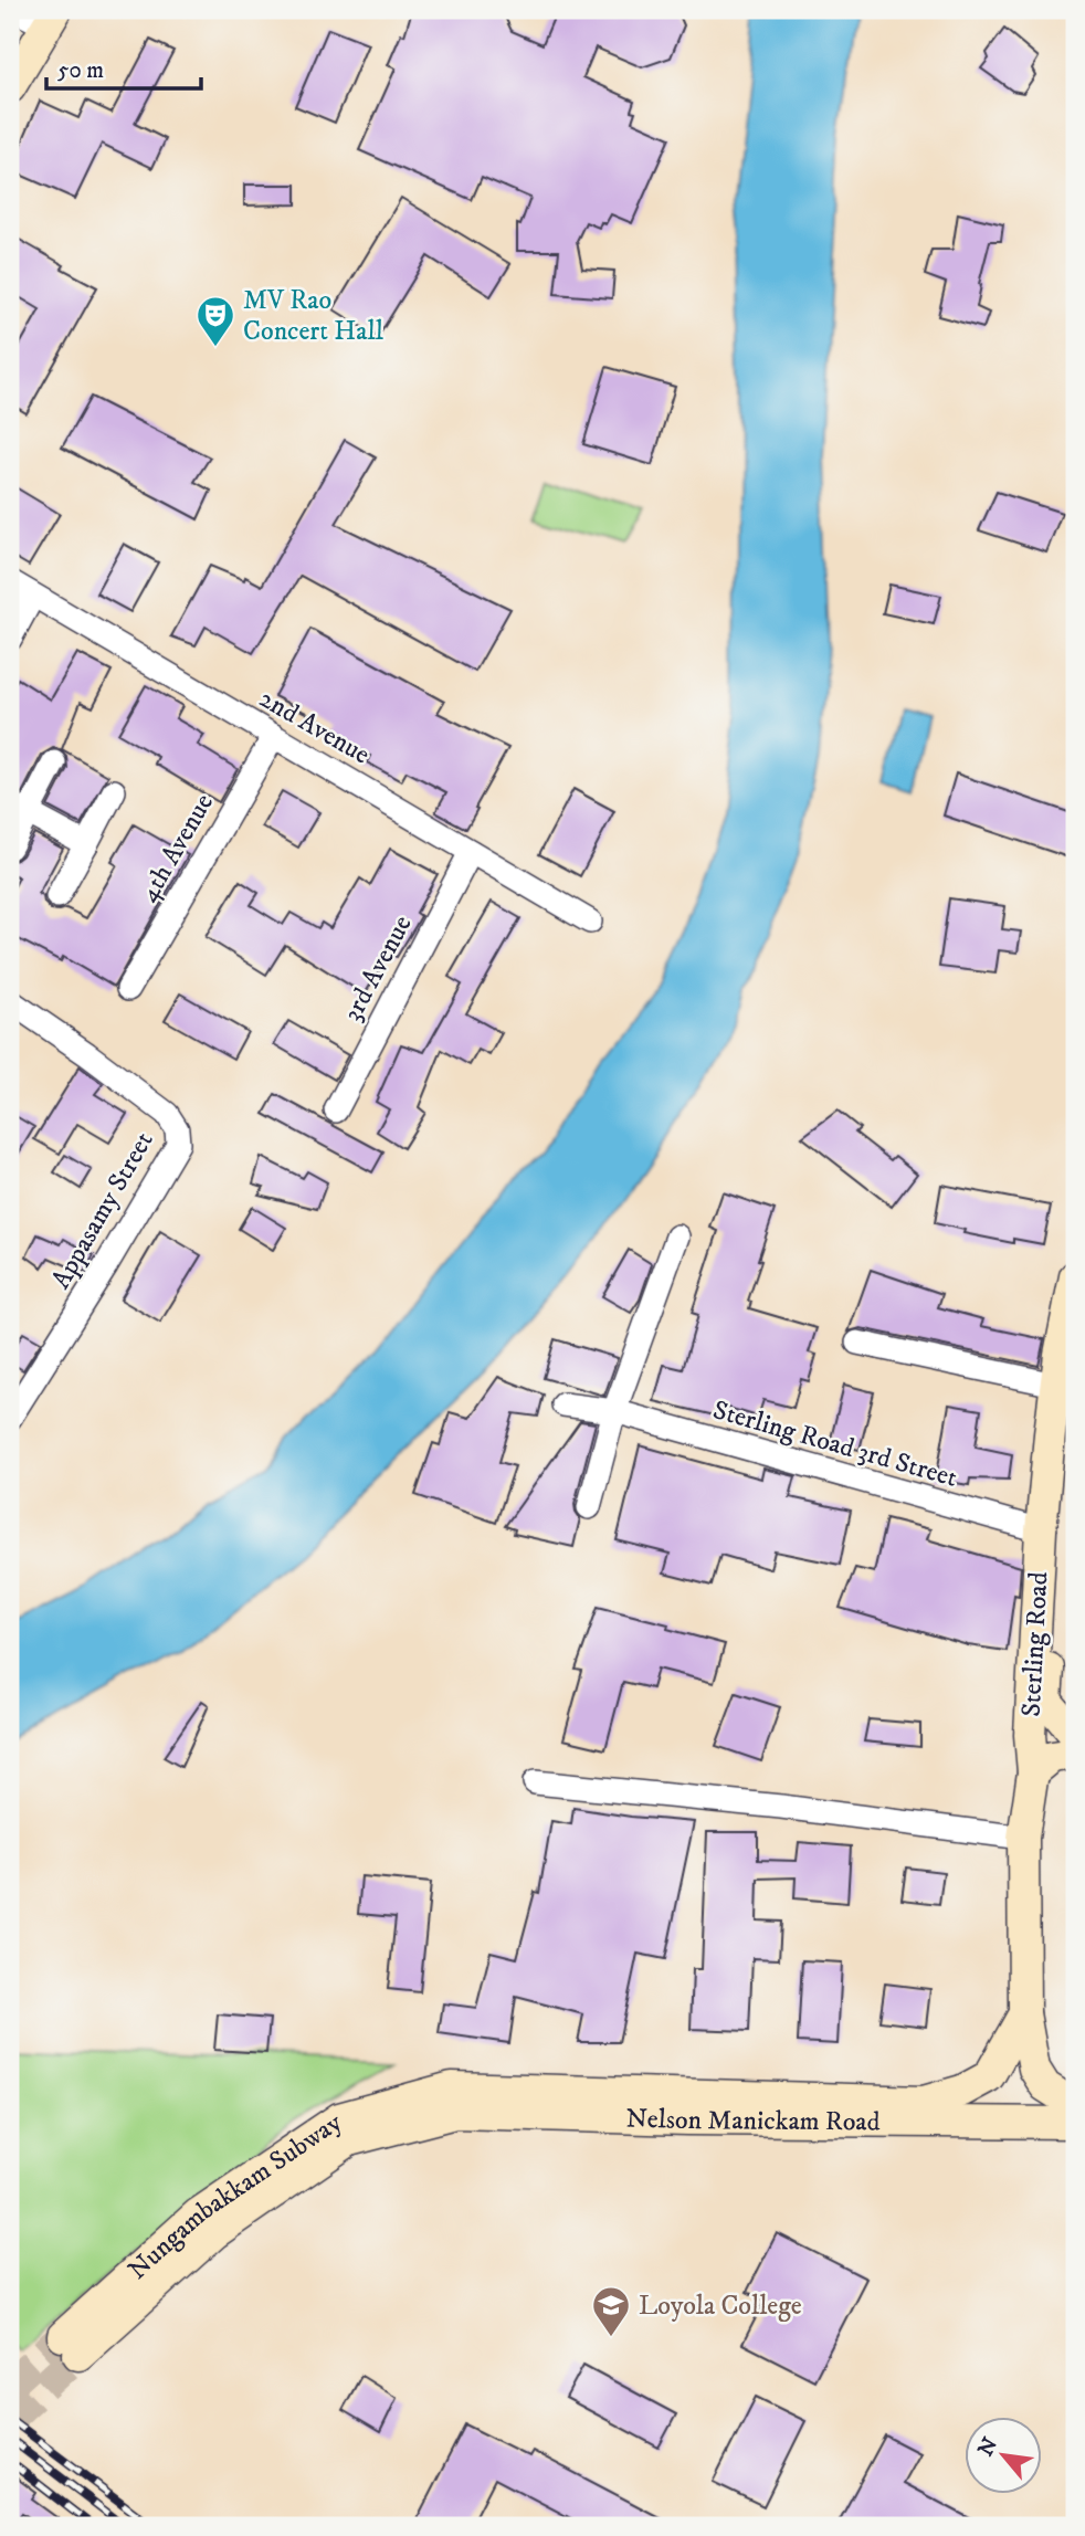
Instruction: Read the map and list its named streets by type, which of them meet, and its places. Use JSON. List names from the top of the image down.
{
  "streets": {
    "main road": ["Sterling Road", "Nelson Manickam Road", "Nungambakkam Subway"],
    "street": [
      "2nd Avenue",
      "4th Avenue",
      "3rd Avenue",
      "Appasamy Street",
      "Sterling Road 3rd Street"
    ]
  },
  "crossings": [
    ["2nd Avenue", "4th Avenue"],
    ["2nd Avenue", "3rd Avenue"],
    ["Sterling Road 3rd Street", "Sterling Road"],
    ["Sterling Road", "Nelson Manickam Road"],
    ["Nelson Manickam Road", "Nungambakkam Subway"]
  ],
  "places": {
    "theatre": ["MV Rao Concert Hall"],
    "school or university": ["Loyola College"]
  },
  "scale_bar": "50 m",
  "north": "top left"
}
